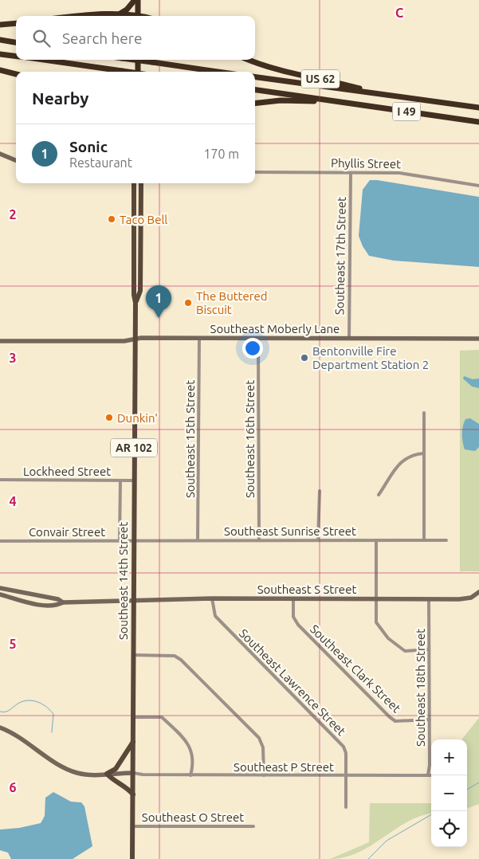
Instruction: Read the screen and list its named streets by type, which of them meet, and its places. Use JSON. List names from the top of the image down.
{
  "streets": {
    "highway": ["US 62", "I 49"],
    "main road": ["AR 102", "Southeast 14th Street"],
    "street": [
      "Phyllis Street",
      "Southeast 17th Street",
      "Southeast Moberly Lane",
      "Southeast 15th Street",
      "Southeast 16th Street",
      "Lockheed Street",
      "Southeast Sunrise Street",
      "Convair Street",
      "Southeast S Street",
      "Southeast Clark Street",
      "Southeast Lawrence Street",
      "Southeast 18th Street",
      "Southeast P Street",
      "Southeast O Street"
    ]
  },
  "crossings": [
    ["US 62", "I 49"],
    ["Phyllis Street", "Southeast 17th Street"],
    ["Southeast 17th Street", "Southeast Moberly Lane"],
    ["Southeast Moberly Lane", "Southeast 15th Street"],
    ["Southeast Moberly Lane", "Southeast 16th Street"],
    ["Southeast Moberly Lane", "Southeast 14th Street"],
    ["Southeast 15th Street", "Southeast Sunrise Street"],
    ["Southeast 16th Street", "Southeast Sunrise Street"],
    ["Lockheed Street", "Southeast 14th Street"],
    ["Southeast Sunrise Street", "Convair Street"],
    ["Southeast Sunrise Street", "Southeast 14th Street"],
    ["Convair Street", "Southeast 14th Street"],
    ["Southeast 14th Street", "Southeast S Street"],
    ["Southeast 14th Street", "Southeast P Street"],
    ["Southeast 14th Street", "Southeast O Street"],
    ["Southeast S Street", "Southeast Clark Street"],
    ["Southeast S Street", "Southeast Lawrence Street"],
    ["Southeast S Street", "Southeast 18th Street"],
    ["Southeast Clark Street", "Southeast 18th Street"],
    ["Southeast Lawrence Street", "Southeast P Street"],
    ["Southeast 18th Street", "Southeast P Street"]
  ],
  "places": [
    "Taco Bell",
    "The Buttered Biscuit",
    "Bentonville Fire Department Station 2",
    "Dunkin'"
  ],
  "page": {
    "search": "Search here",
    "heading": "Nearby",
    "list": [
      {
        "mark": "1",
        "name": "Sonic",
        "note": "Restaurant",
        "value": "170 m"
      }
    ],
    "pins": "1",
    "map_buttons": ["+", "−"]
  },
  "grid": {
    "columns": ["C"],
    "rows": [
      "2",
      "3",
      "4",
      "5",
      "6"
    ]
  }
}
